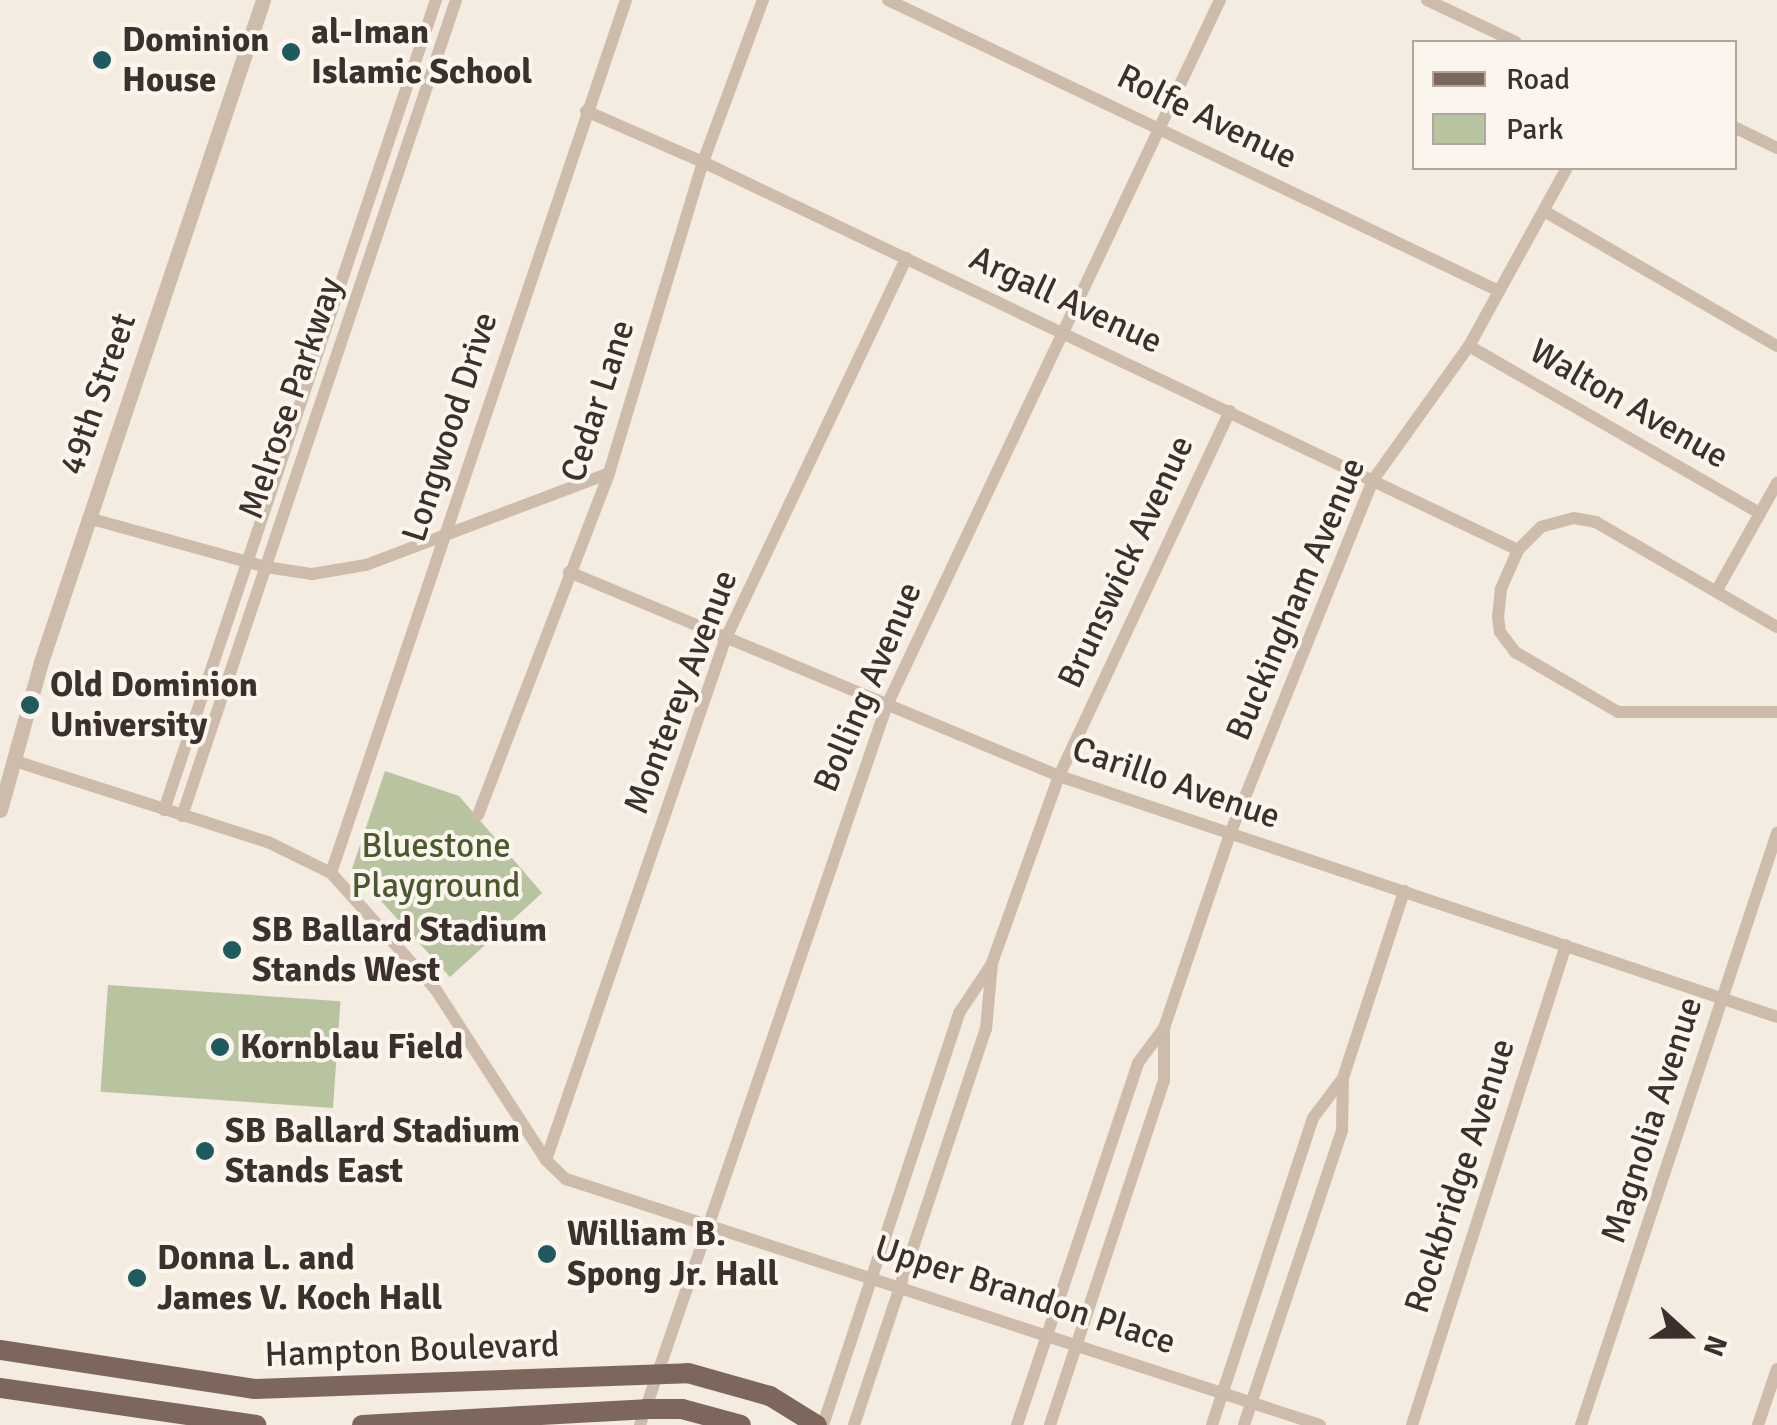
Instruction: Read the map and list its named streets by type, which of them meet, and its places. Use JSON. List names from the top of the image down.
{
  "streets": {
    "main road": ["Hampton Boulevard"],
    "street": [
      "Rolfe Avenue",
      "Argall Avenue",
      "49th Street",
      "Melrose Parkway",
      "Cedar Lane",
      "Walton Avenue",
      "Longwood Drive",
      "Brunswick Avenue",
      "Buckingham Avenue",
      "Bolling Avenue",
      "Monterey Avenue",
      "Carillo Avenue",
      "Magnolia Avenue",
      "Rockbridge Avenue",
      "Upper Brandon Place"
    ]
  },
  "crossings": [
    ["Rolfe Avenue", "Buckingham Avenue"],
    ["Rolfe Avenue", "Bolling Avenue"],
    ["Argall Avenue", "Cedar Lane"],
    ["Argall Avenue", "Longwood Drive"],
    ["Argall Avenue", "Brunswick Avenue"],
    ["Argall Avenue", "Buckingham Avenue"],
    ["Argall Avenue", "Bolling Avenue"],
    ["Argall Avenue", "Monterey Avenue"],
    ["Cedar Lane", "Carillo Avenue"],
    ["Walton Avenue", "Buckingham Avenue"],
    ["Brunswick Avenue", "Carillo Avenue"],
    ["Brunswick Avenue", "Upper Brandon Place"],
    ["Brunswick Avenue", "Hampton Boulevard"],
    ["Buckingham Avenue", "Carillo Avenue"],
    ["Buckingham Avenue", "Upper Brandon Place"],
    ["Bolling Avenue", "Carillo Avenue"],
    ["Bolling Avenue", "Upper Brandon Place"],
    ["Bolling Avenue", "Hampton Boulevard"],
    ["Monterey Avenue", "Carillo Avenue"],
    ["Monterey Avenue", "Upper Brandon Place"],
    ["Carillo Avenue", "Magnolia Avenue"],
    ["Carillo Avenue", "Rockbridge Avenue"]
  ],
  "parks": ["Bluestone Playground"],
  "places": [
    "al-Iman Islamic School",
    "Dominion House",
    "Old Dominion University",
    "SB Ballard Stadium Stands West",
    "Kornblau Field",
    "SB Ballard Stadium Stands East",
    "William B. Spong Jr. Hall",
    "Donna L. and James V. Koch Hall"
  ],
  "legend": ["Road", "Park"],
  "north": "right"
}
